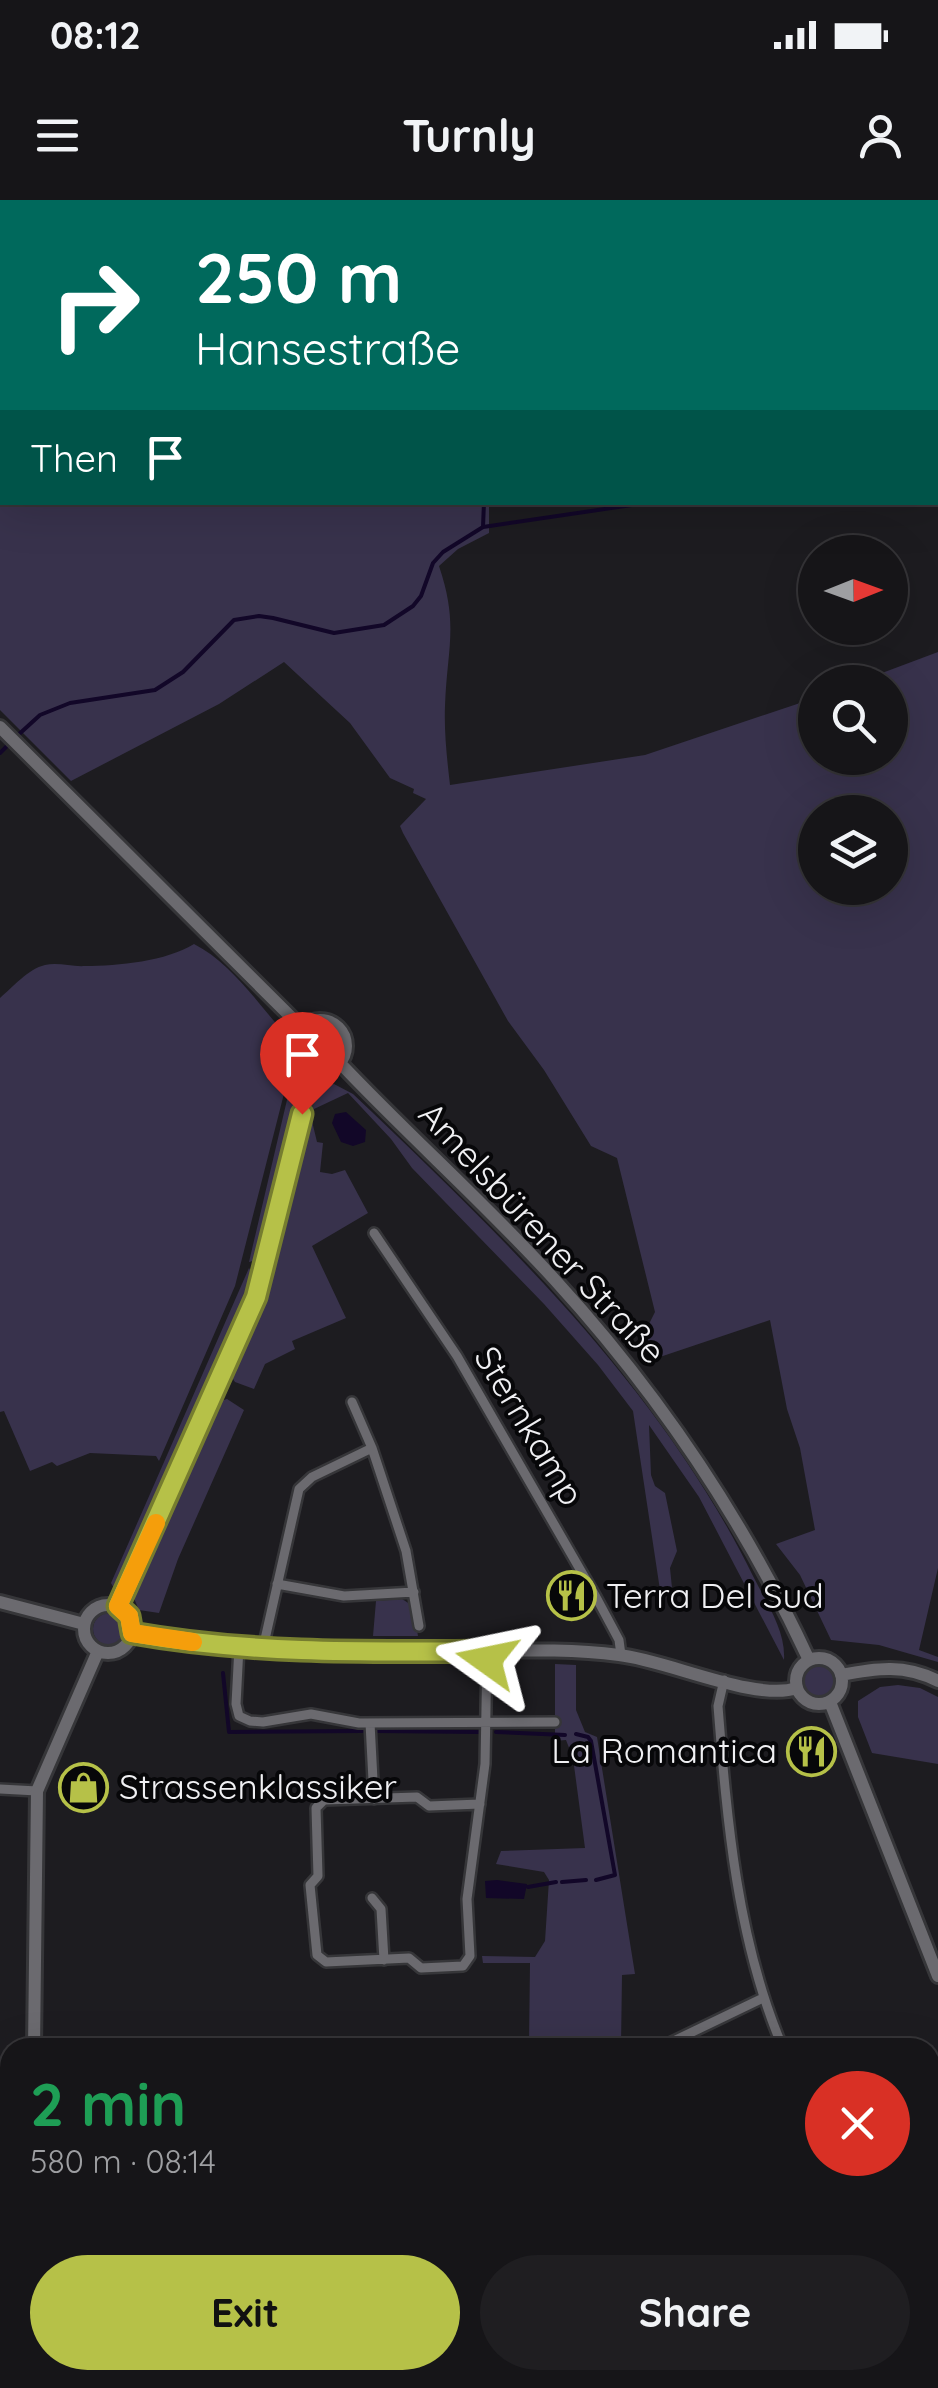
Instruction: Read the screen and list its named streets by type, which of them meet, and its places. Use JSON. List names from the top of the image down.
{
  "streets": {
    "street": ["Amelsbürener Straße", "Sternkamp"]
  },
  "places": {
    "restaurant": ["Terra Del Sud", "La Romantica"],
    "shop": ["Strassenklassiker"]
  },
  "north": "right",
  "page": {
    "status": "08:12",
    "header": "Turnly",
    "turn": ["250 m", "Hansestraße"],
    "then": "Then",
    "heading": ["2 min", "580 m · 08:14"],
    "buttons": ["Exit", "Share"]
  }
}
